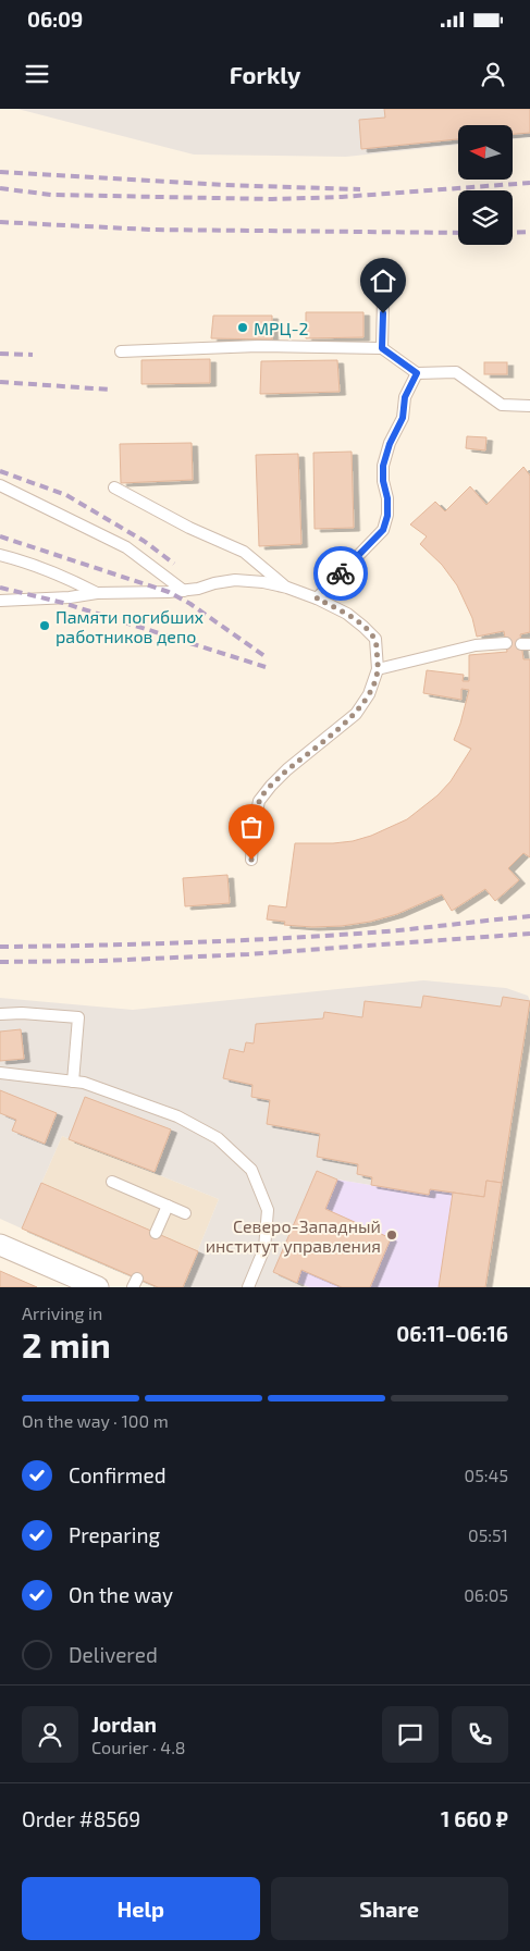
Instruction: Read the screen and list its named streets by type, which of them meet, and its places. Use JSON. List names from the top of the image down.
{
  "places": ["МРЦ-2", "Памяти погибших работников депо", "Северо-Западный институт управления"],
  "north": "left",
  "page": {
    "status": "06:09",
    "header": "Forkly",
    "heading": ["2 min", "Arriving in", "06:11–06:16"],
    "panel": [
      "Jordan",
      "Courier · 4.8",
      "Order #8569",
      "1 660 ₽"
    ],
    "bar": "On the way · 100 m",
    "list": [
      ["Confirmed", "05:45"],
      ["Preparing", "05:51"],
      ["On the way", "06:05"],
      "Delivered"
    ],
    "buttons": ["Help", "Share"]
  }
}
